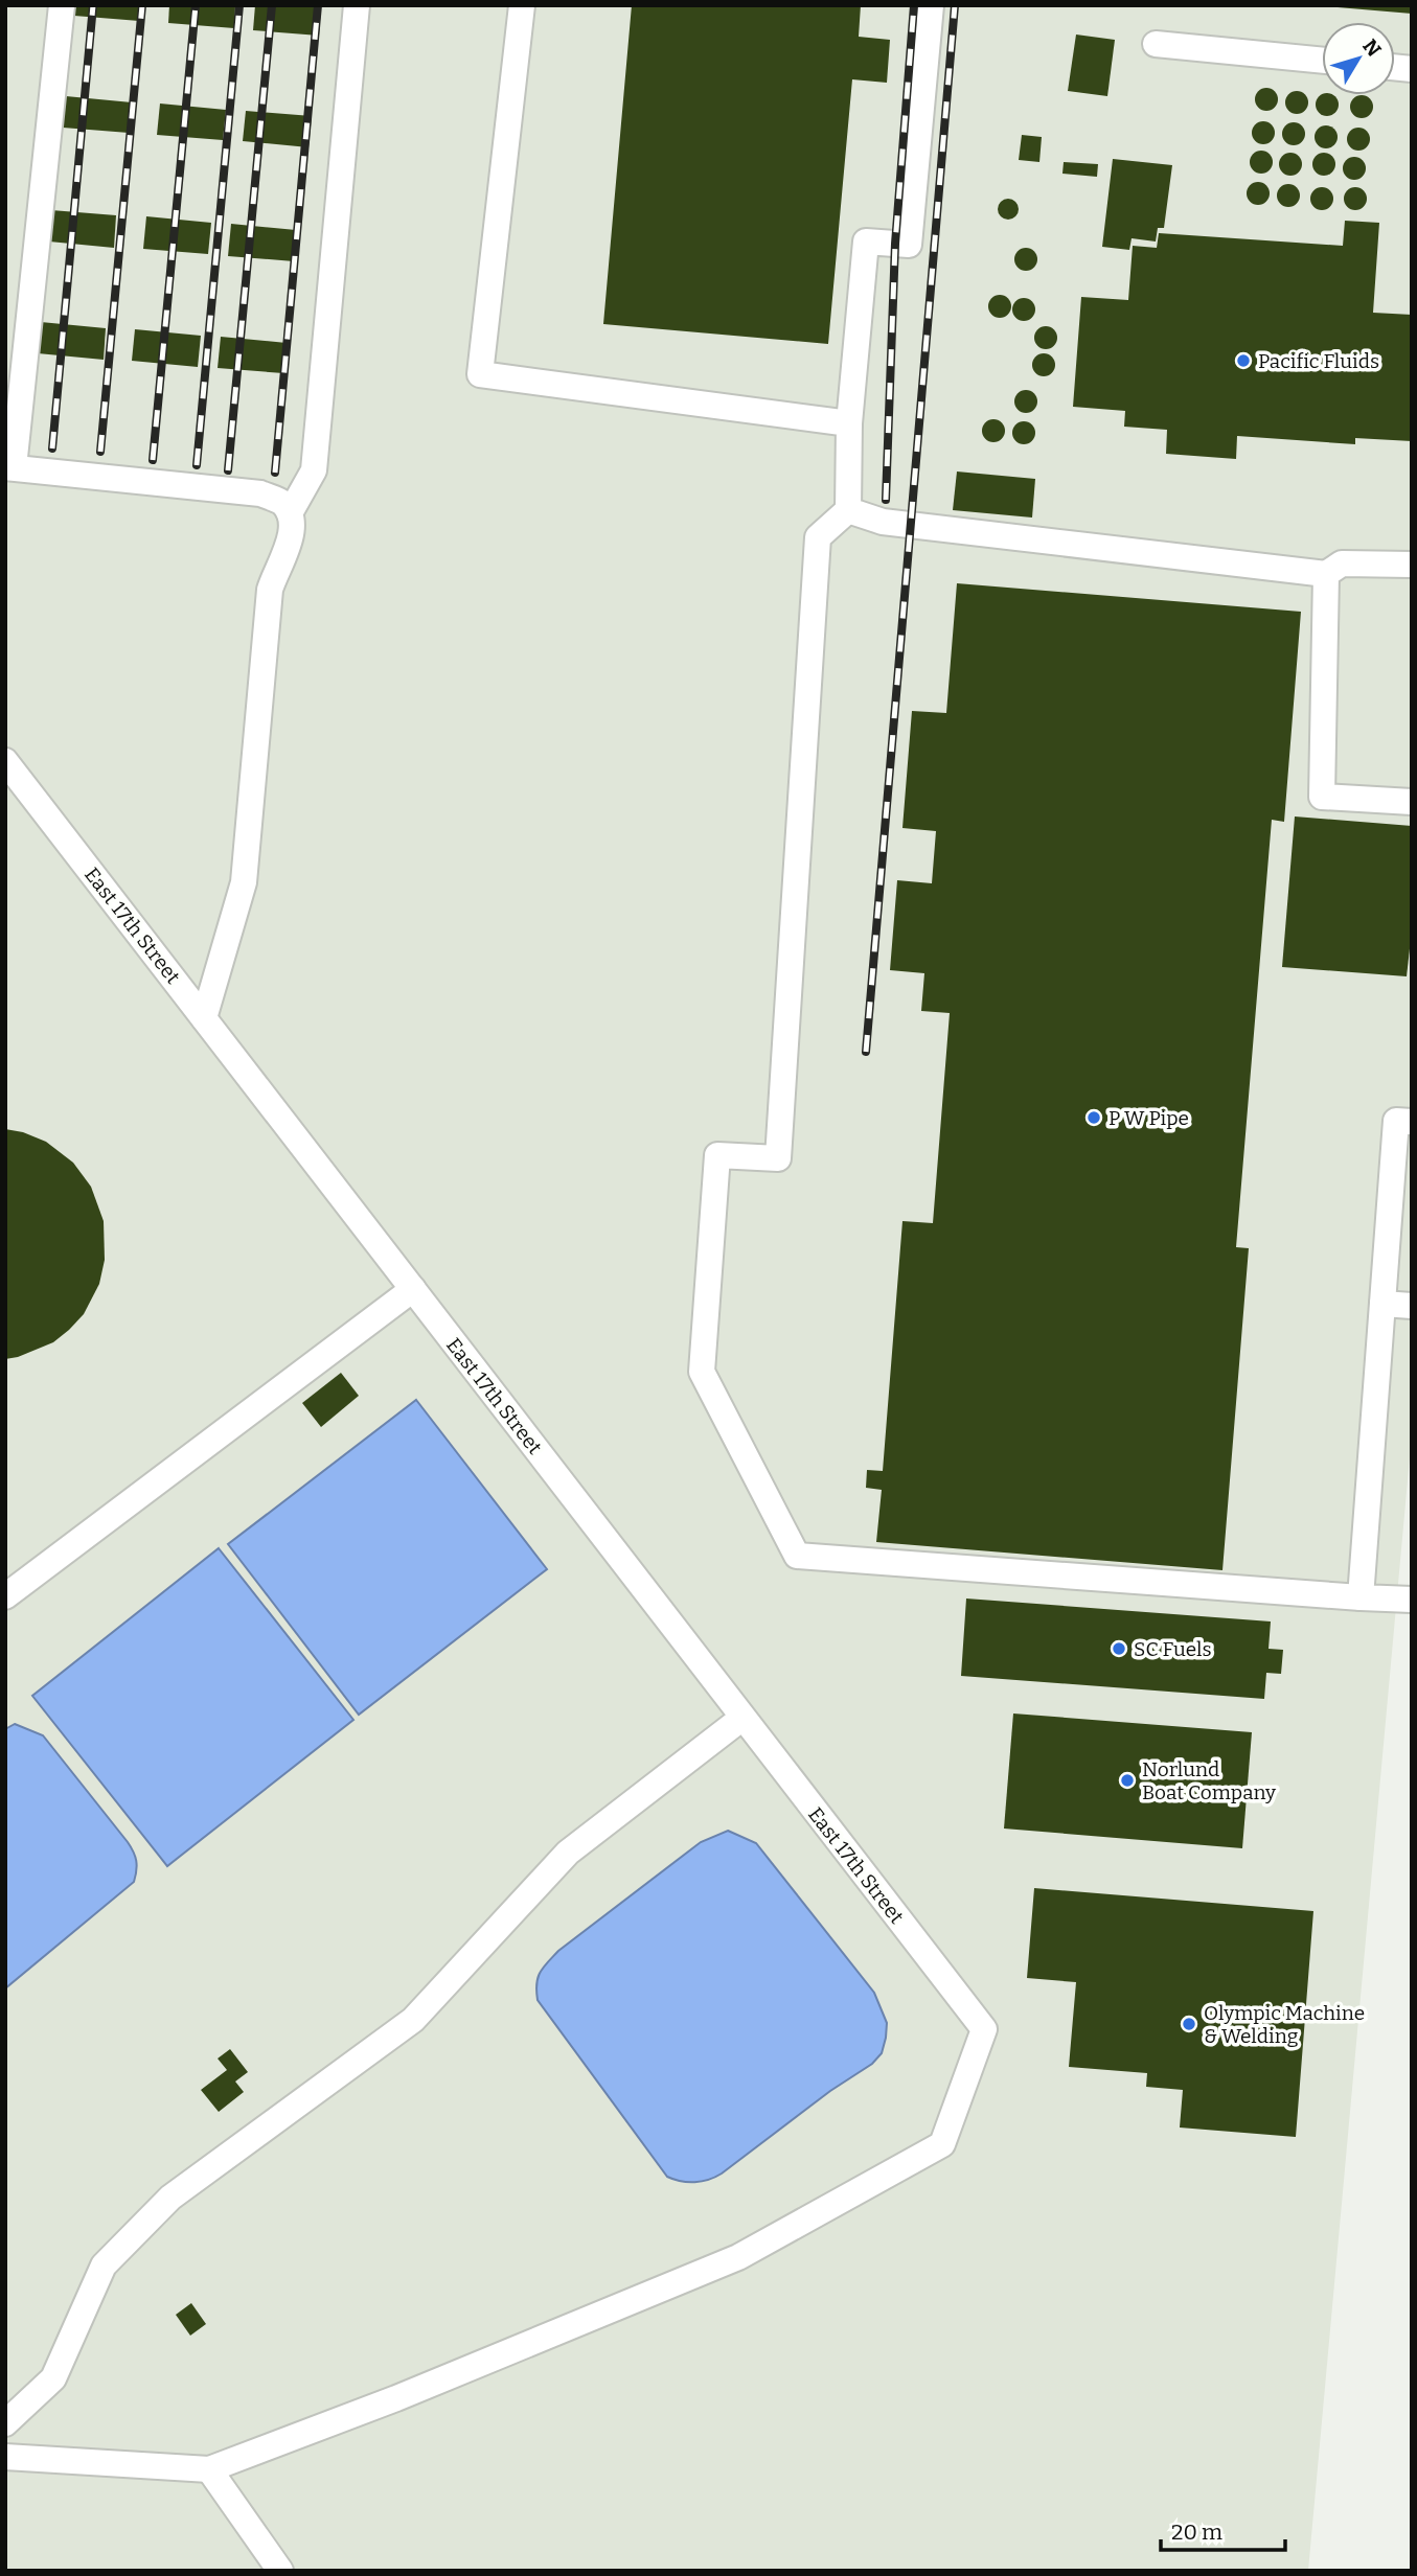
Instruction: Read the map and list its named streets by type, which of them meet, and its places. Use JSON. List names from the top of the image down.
{
  "streets": {
    "lane": ["East 17th Street"]
  },
  "places": [
    "Pacific Fluids",
    "P W Pipe",
    "SC Fuels",
    "Norlund Boat Company",
    "Olympic Machine & Welding"
  ],
  "scale_bar": "20 m",
  "north": "top right"
}
